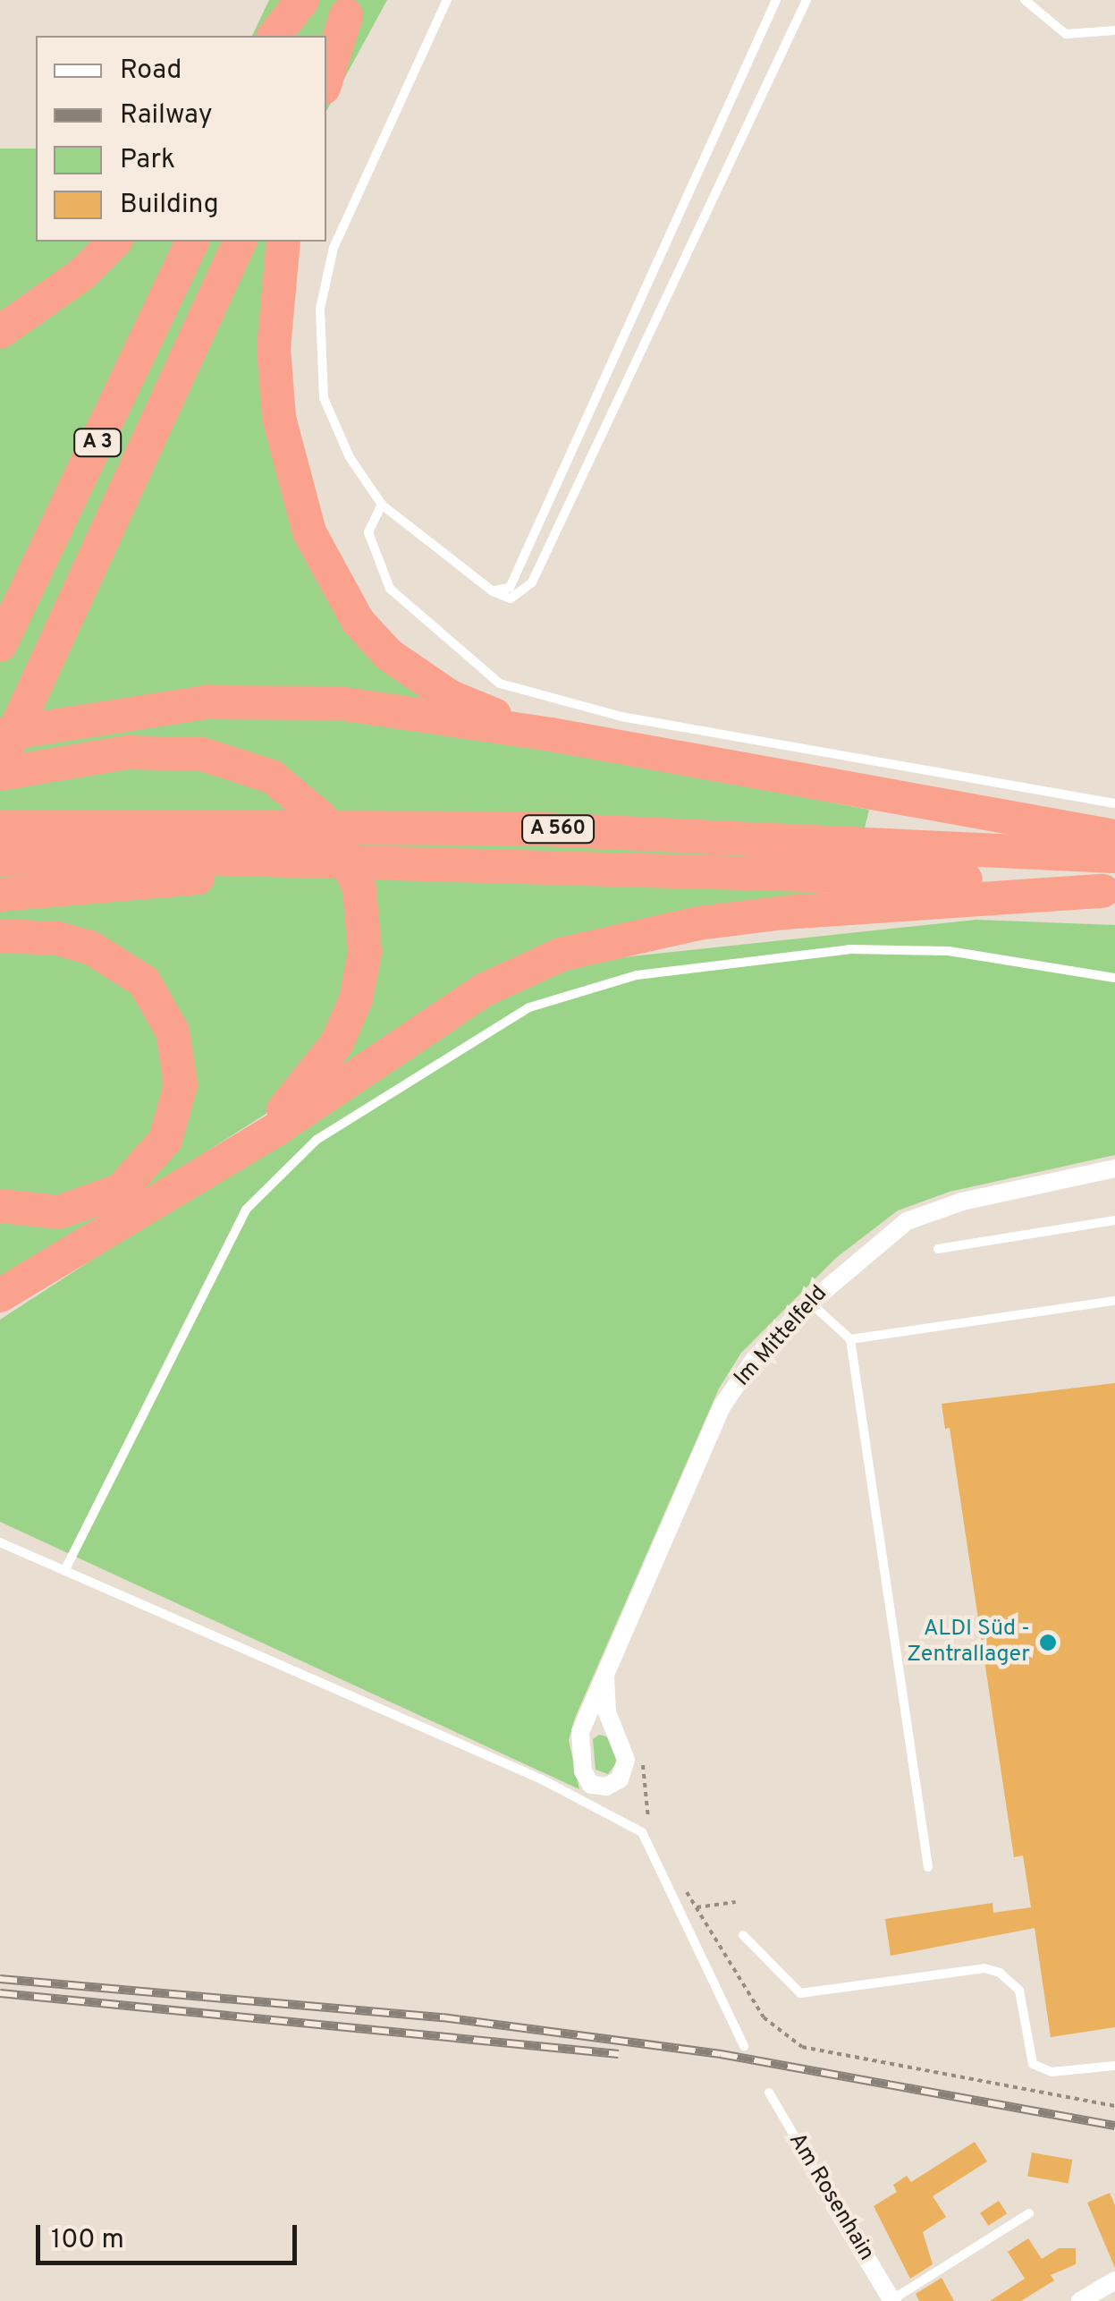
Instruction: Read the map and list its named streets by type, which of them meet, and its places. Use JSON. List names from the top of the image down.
{
  "streets": {
    "highway": ["A 3", "A 560"],
    "street": ["Im Mittelfeld", "Am Rosenhain"]
  },
  "places": ["ALDI Süd - Zentrallager"],
  "legend": [
    "Road",
    "Railway",
    "Park",
    "Building"
  ],
  "scale_bar": "100 m"
}
